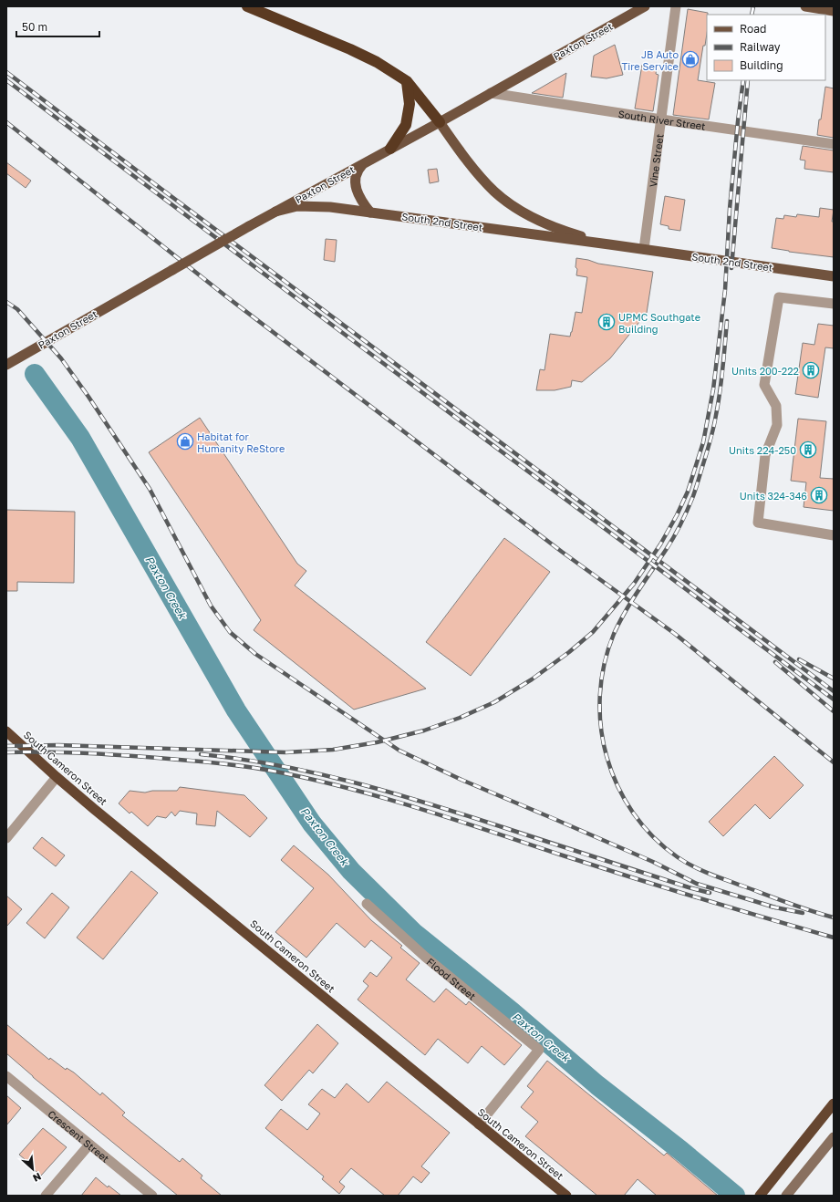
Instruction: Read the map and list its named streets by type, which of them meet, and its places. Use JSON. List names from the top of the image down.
{
  "streets": {
    "highway": ["South Cameron Street"],
    "main road": ["Paxton Street", "South 2nd Street"],
    "street": [
      "South River Street",
      "Vine Street",
      "Flood Street",
      "Crescent Street"
    ]
  },
  "crossings": [
    ["Paxton Street", "South River Street"],
    ["Paxton Street", "South 2nd Street"],
    ["South River Street", "Vine Street"],
    ["Vine Street", "South 2nd Street"],
    ["South Cameron Street", "Flood Street"]
  ],
  "water": ["Paxton Creek"],
  "places": {
    "shop": ["JB Auto Tire Service", "Habitat for Humanity ReStore"],
    "building": [
      "UPMC Southgate Building",
      "Units 200-222",
      "Units 224-250",
      "Units 324-346"
    ]
  },
  "legend": ["Road", "Railway", "Building"],
  "scale_bar": "50 m",
  "north": "bottom right"
}
